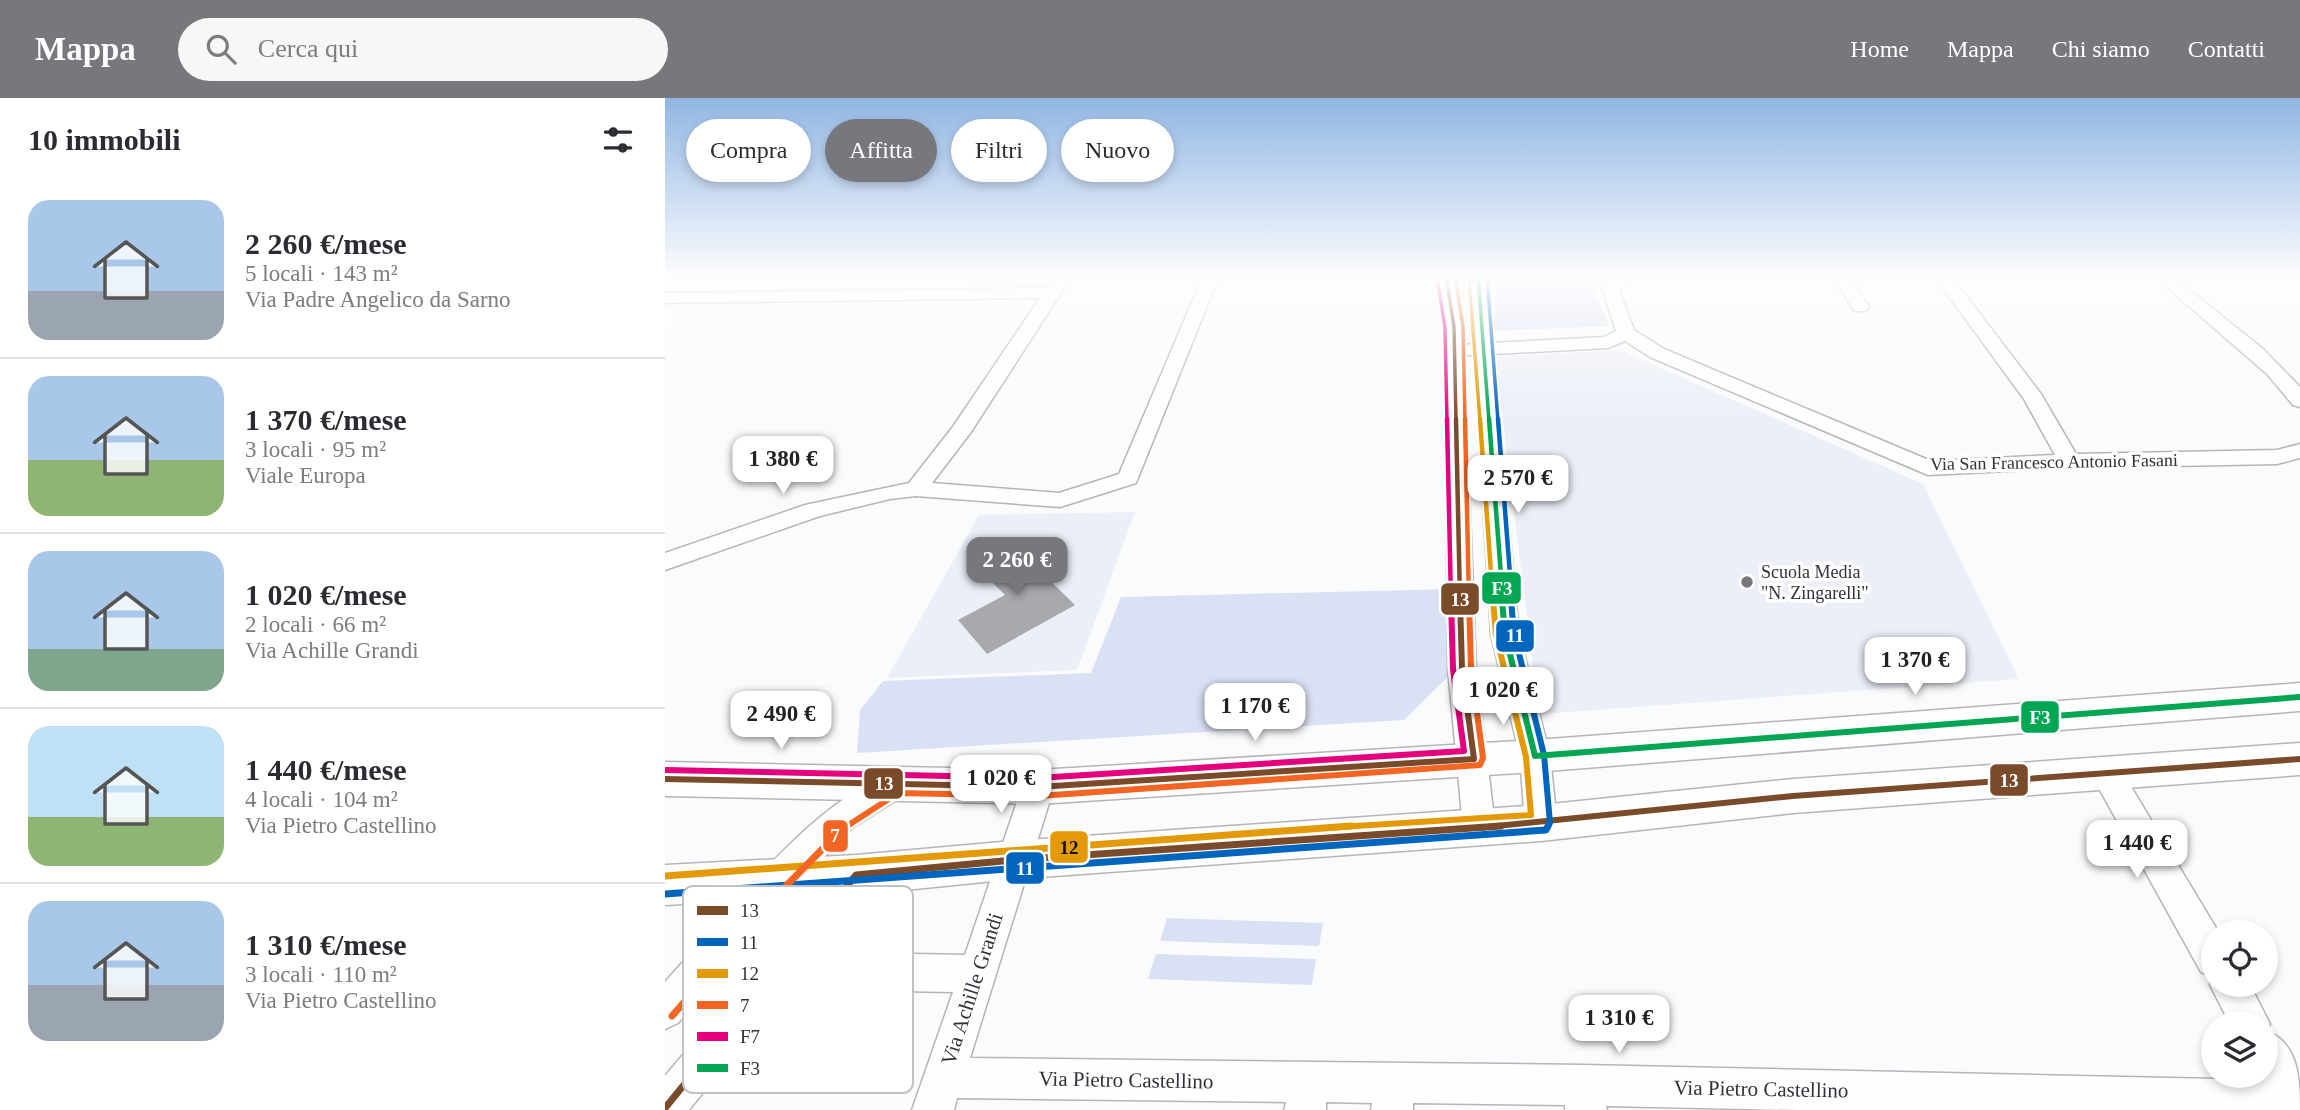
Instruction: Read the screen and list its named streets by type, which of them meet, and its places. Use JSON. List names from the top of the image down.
{
  "streets": {
    "street": ["Via San Francesco Antonio Fasani", "Via Achille Grandi", "Via Pietro Castellino"]
  },
  "crossings": [
    ["Via Achille Grandi", "Via Pietro Castellino"]
  ],
  "places": ["Scuola Media \"N. Zingarelli\""],
  "lines": [
    "transit line 13",
    "transit line 11",
    "transit line 12",
    "transit line 7",
    "transit line F7",
    "transit line F3"
  ],
  "legend": [
    "13",
    "11",
    "12",
    "7",
    "F7",
    "F3"
  ],
  "page": {
    "header": "Mappa",
    "search": "Cerca qui",
    "nav": [
      "Home",
      "Mappa",
      "Chi siamo",
      "Contatti"
    ],
    "heading": "10 immobili",
    "chip": [
      "Compra",
      "Affitta",
      "Filtri",
      "Nuovo"
    ],
    "list": [
      {
        "name": "2 260 €/mese",
        "note": "5 locali · 143 m² · Via Padre Angelico da Sarno"
      },
      {
        "name": "1 370 €/mese",
        "note": "3 locali · 95 m² · Viale Europa"
      },
      {
        "name": "1 020 €/mese",
        "note": "2 locali · 66 m² · Via Achille Grandi"
      },
      {
        "name": "1 440 €/mese",
        "note": "4 locali · 104 m² · Via Pietro Castellino"
      },
      {
        "name": "1 310 €/mese",
        "note": "3 locali · 110 m² · Via Pietro Castellino"
      }
    ],
    "price": [
      "1 380 €",
      "2 570 €",
      "2 260 €",
      "1 370 €",
      "1 020 €",
      "1 170 €",
      "2 490 €",
      "1 020 €",
      "1 440 €",
      "1 310 €"
    ]
  }
}
